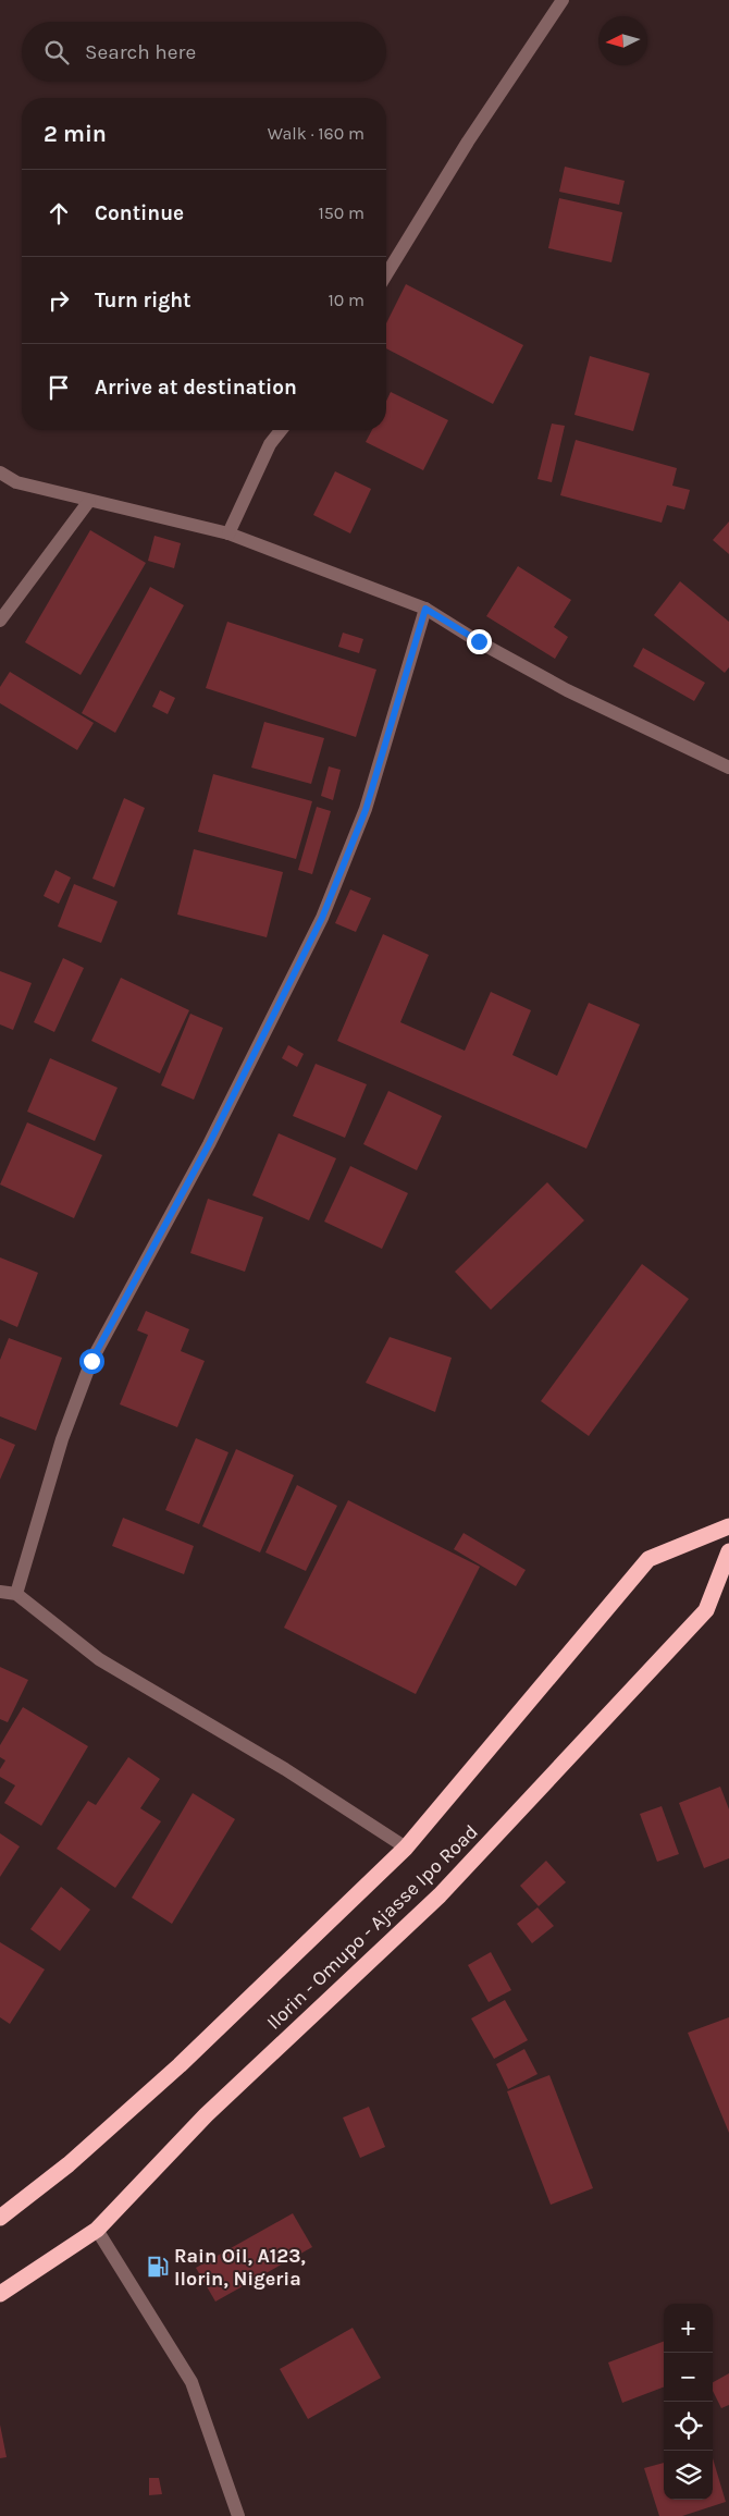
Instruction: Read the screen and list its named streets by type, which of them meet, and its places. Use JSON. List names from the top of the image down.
{
  "streets": {
    "highway": ["Ilorin - Omupo - Ajasse Ipo Road"]
  },
  "places": {
    "fuel station": ["Rain Oil, A123, Ilorin, Nigeria"]
  },
  "north": "left",
  "page": {
    "search": "Search here",
    "heading": ["2 min", "Walk · 160 m"],
    "list": [
      ["Continue", "150 m"],
      ["Turn right", "10 m"],
      "Arrive at destination"
    ],
    "map_buttons": ["+", "−"]
  }
}
